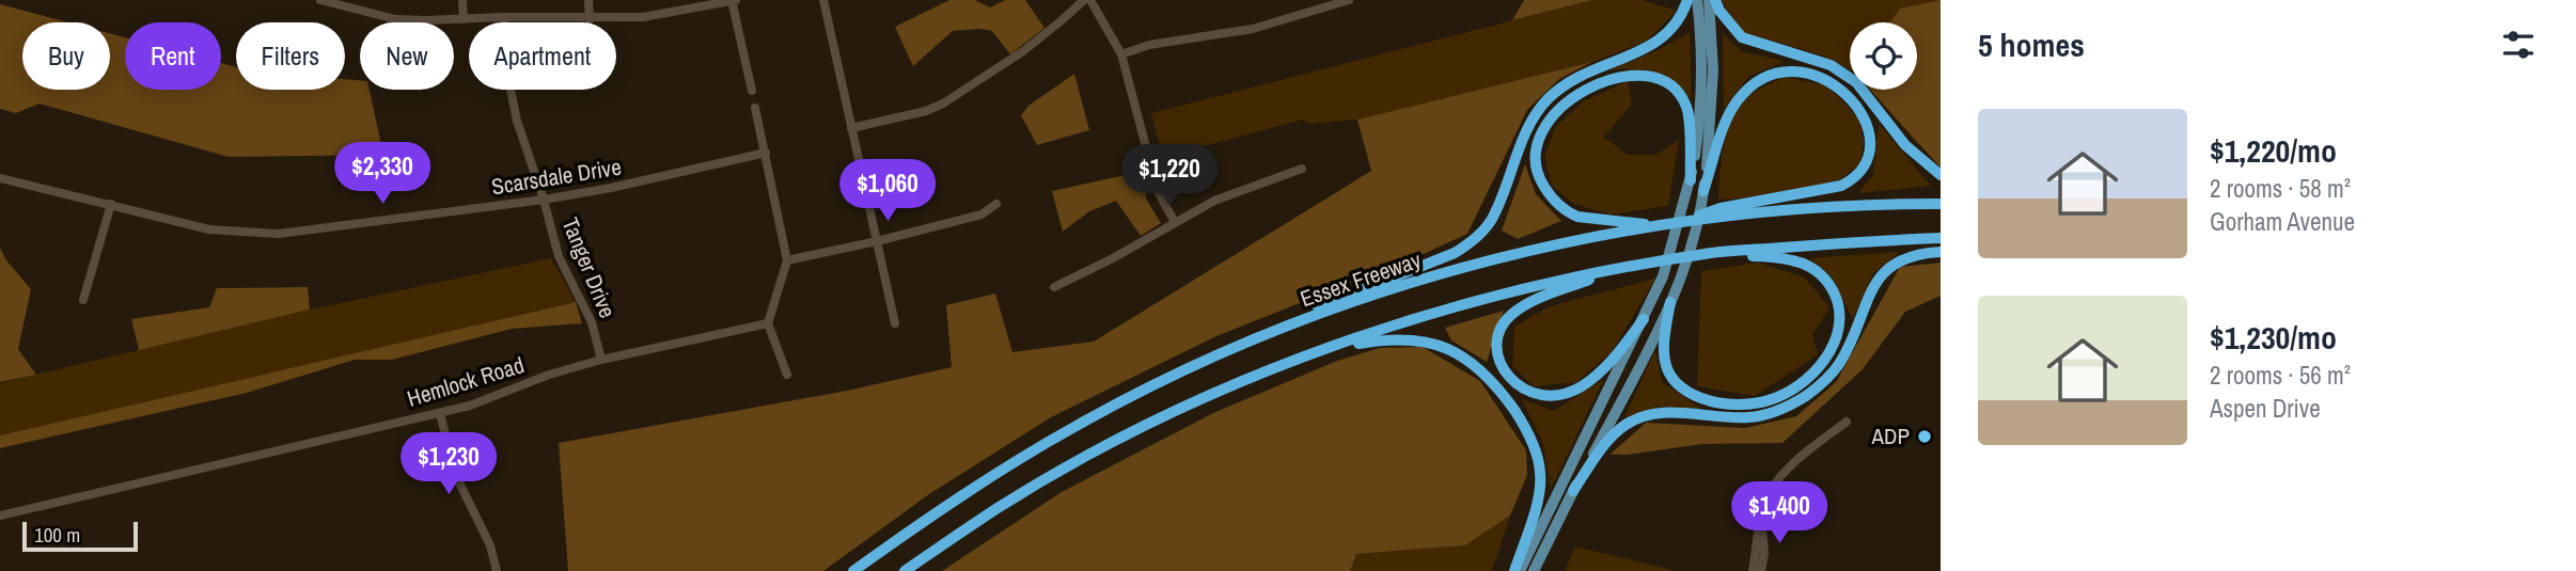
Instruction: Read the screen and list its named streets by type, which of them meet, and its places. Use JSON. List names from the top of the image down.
{
  "streets": {
    "highway": ["Essex Freeway"],
    "street": ["Scarsdale Drive", "Tanger Drive", "Hemlock Road"]
  },
  "crossings": [
    ["Scarsdale Drive", "Tanger Drive"],
    ["Tanger Drive", "Hemlock Road"]
  ],
  "places": ["ADP"],
  "scale_bar": "100 m",
  "page": {
    "heading": "5 homes",
    "chip": [
      "Buy",
      "Rent",
      "Filters",
      "New",
      "Apartment"
    ],
    "list": [
      {
        "name": "$1,220/mo",
        "note": "2 rooms · 58 m² · Gorham Avenue"
      },
      {
        "name": "$1,230/mo",
        "note": "2 rooms · 56 m² · Aspen Drive"
      }
    ],
    "price": [
      "$2,330",
      "$1,220",
      "$1,060",
      "$1,230",
      "$1,400"
    ],
    "scale": "100 m"
  }
}
